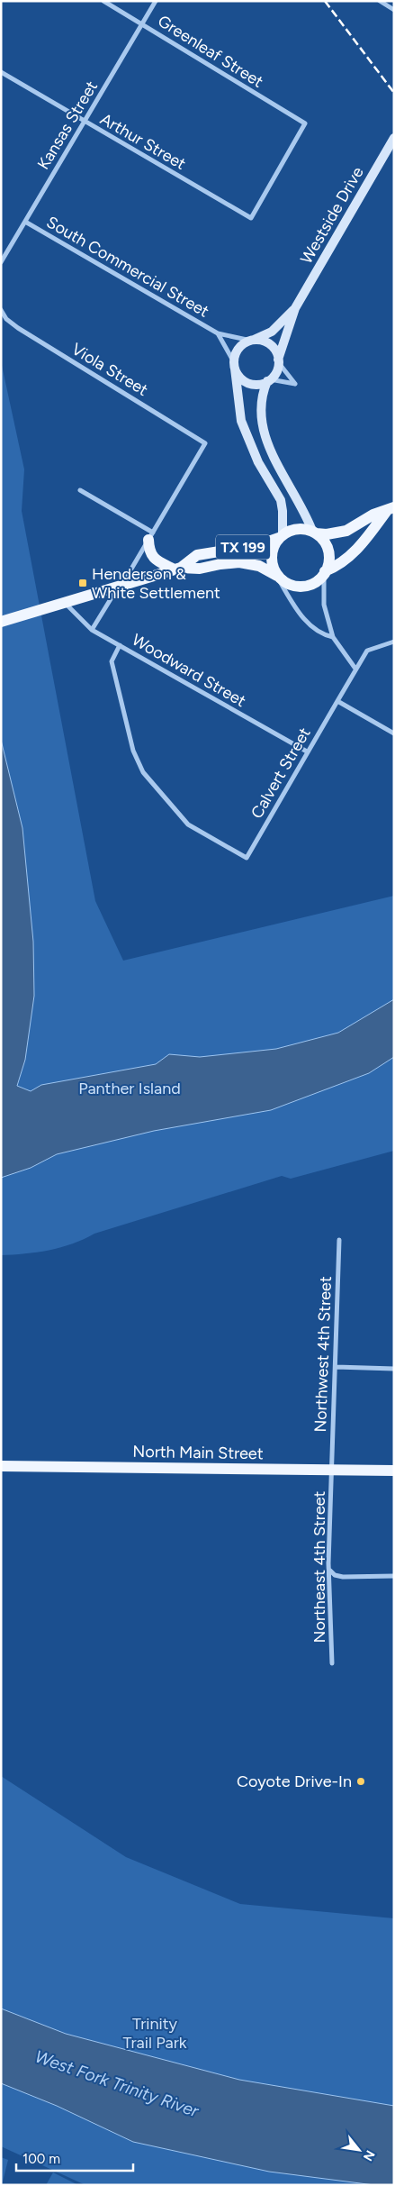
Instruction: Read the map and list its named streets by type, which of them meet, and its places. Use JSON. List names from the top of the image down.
{
  "streets": {
    "main road": ["Westside Drive", "TX 199", "North Main Street"],
    "street": [
      "Greenleaf Street",
      "Kansas Street",
      "Arthur Street",
      "South Commercial Street",
      "Viola Street",
      "Woodward Street",
      "Calvert Street",
      "Northwest 4th Street",
      "Northeast 4th Street"
    ]
  },
  "crossings": [
    ["Greenleaf Street", "Kansas Street"],
    ["Greenleaf Street", "Arthur Street"],
    ["Kansas Street", "Arthur Street"],
    ["Kansas Street", "South Commercial Street"],
    ["Westside Drive", "South Commercial Street"],
    ["TX 199", "Woodward Street"],
    ["Woodward Street", "Calvert Street"],
    ["Northwest 4th Street", "North Main Street"],
    ["Northwest 4th Street", "Northeast 4th Street"],
    ["North Main Street", "Northeast 4th Street"]
  ],
  "water": ["West Fork Trinity River"],
  "parks": ["Panther Island", "Trinity Trail Park"],
  "places": {
    "transit": ["Henderson & White Settlement"],
    "other": ["Coyote Drive-In"]
  },
  "scale_bar": "100 m",
  "north": "bottom right"
}
